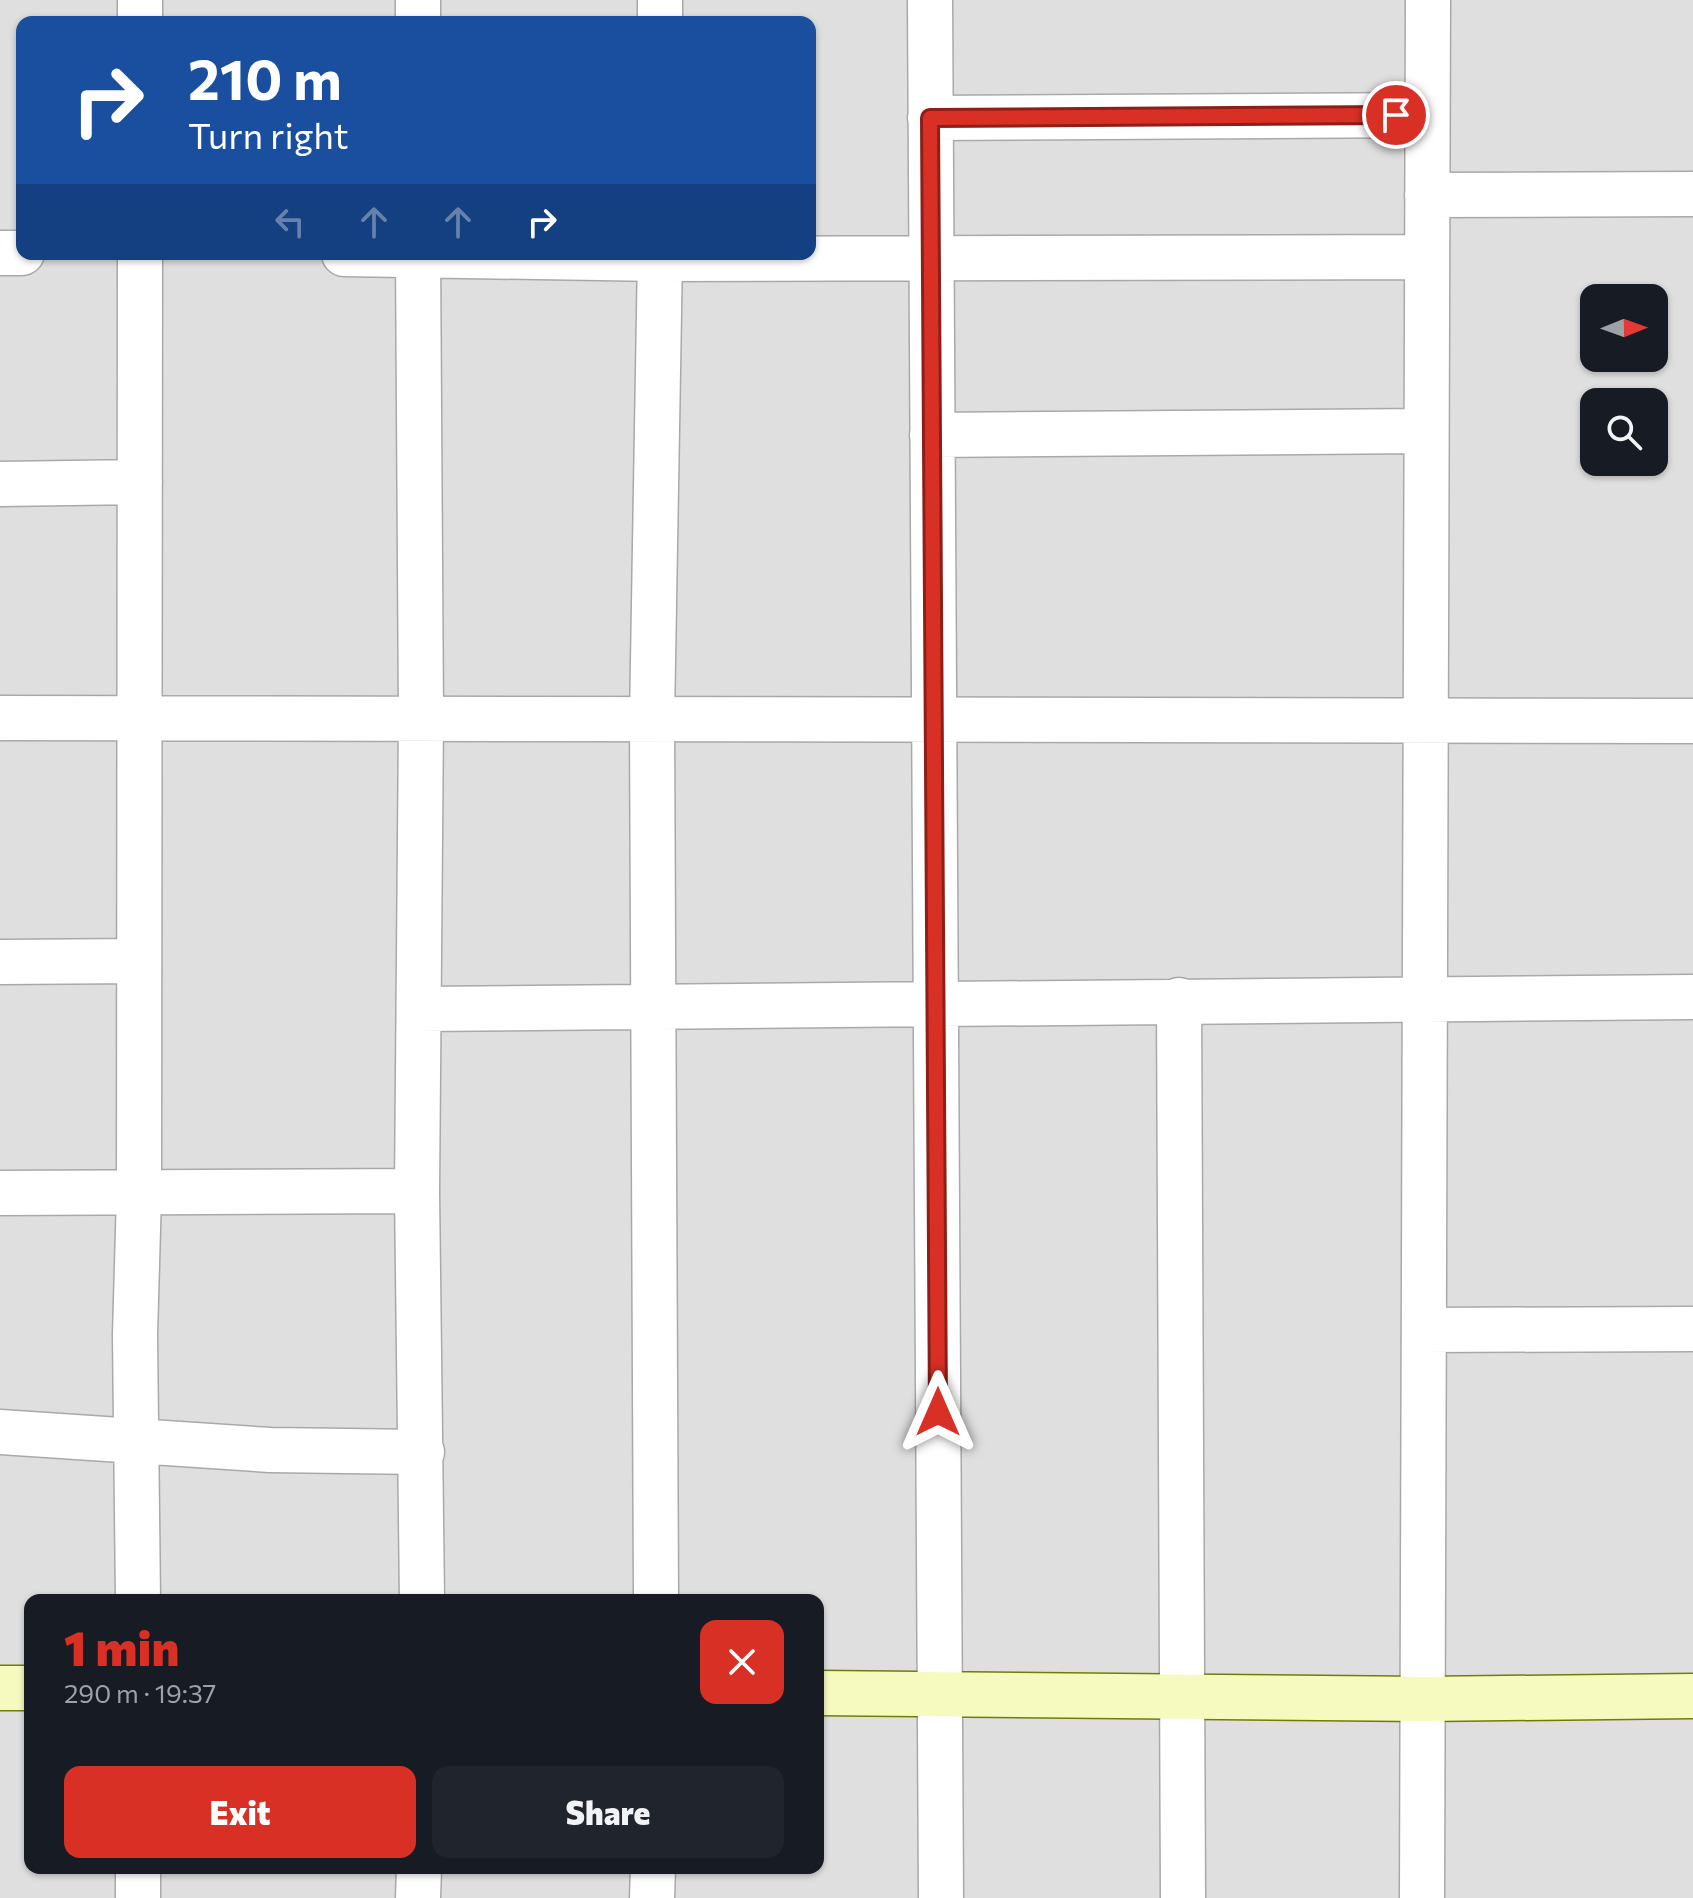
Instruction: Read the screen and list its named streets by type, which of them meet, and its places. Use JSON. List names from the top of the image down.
{
  "north": "right",
  "page": {
    "turn": ["210 m", "Turn right"],
    "heading": ["1 min", "290 m · 19:37"],
    "buttons": ["Exit", "Share"]
  }
}
